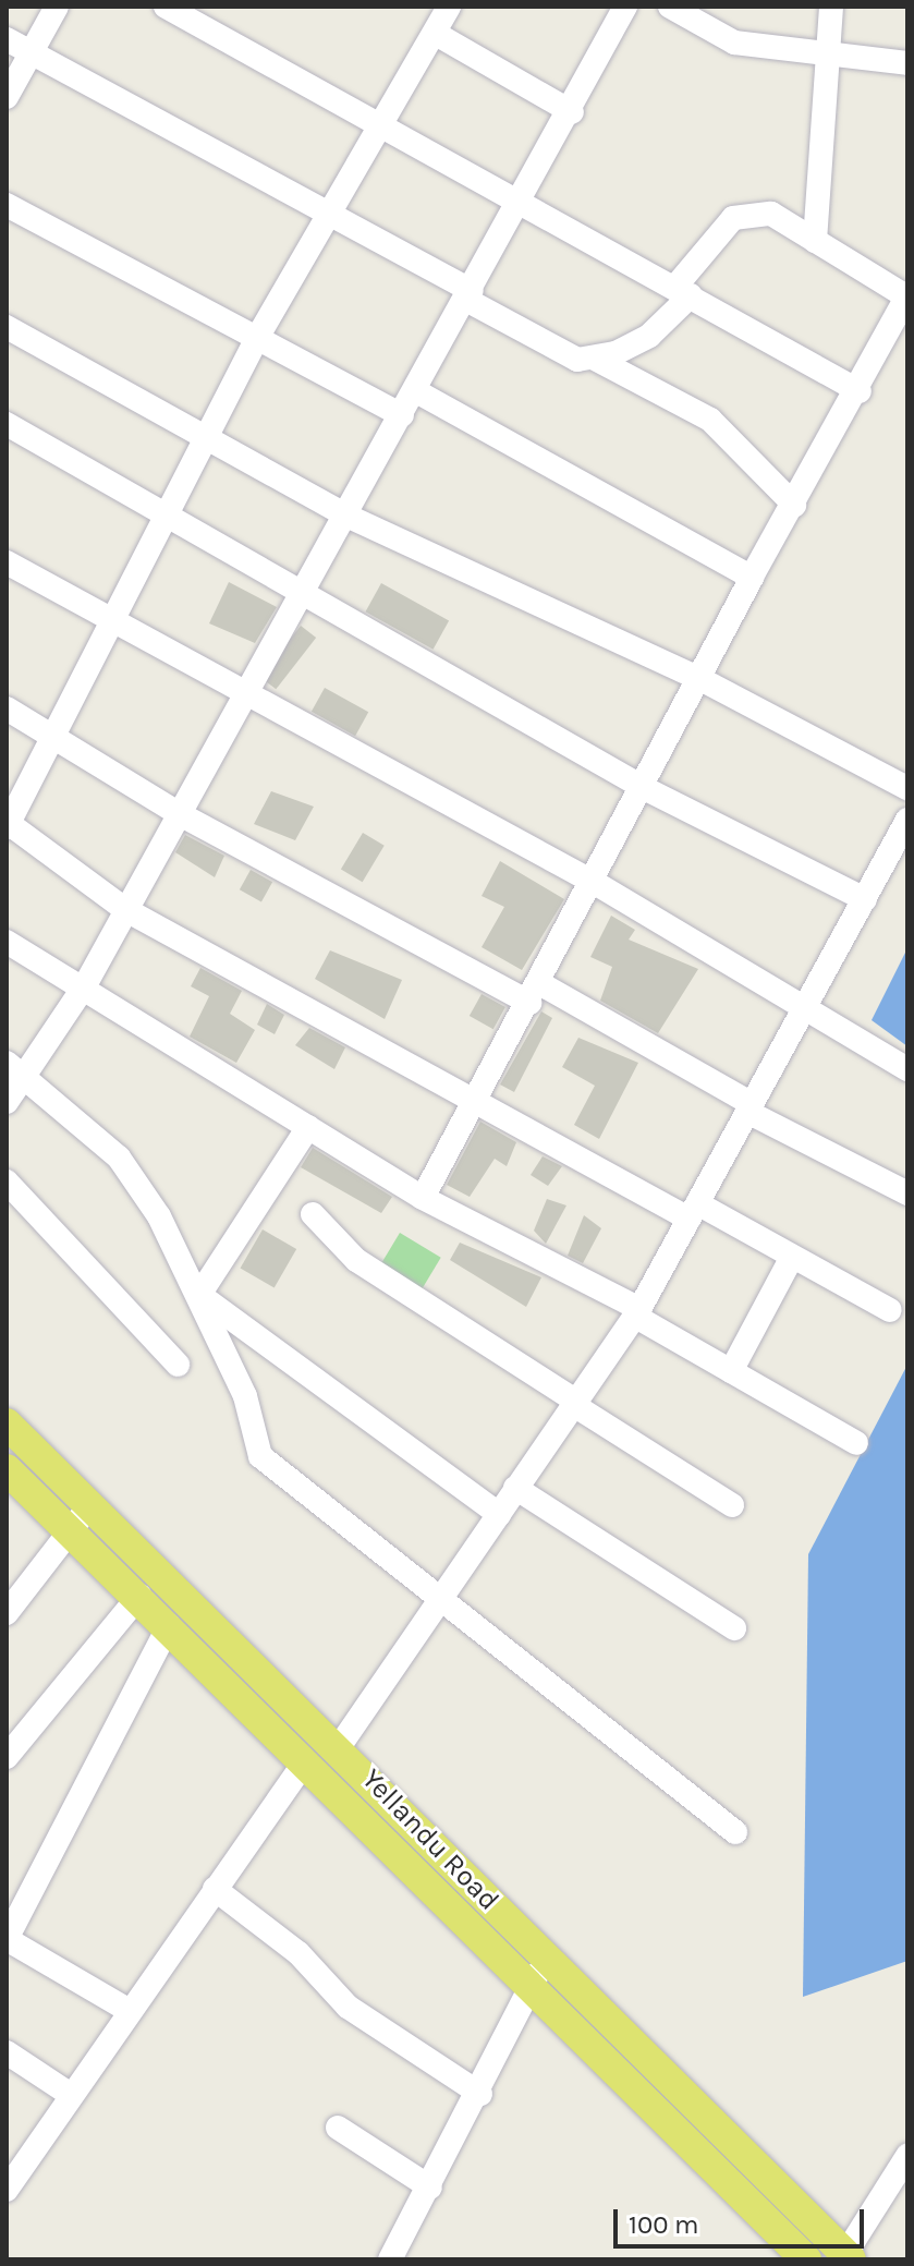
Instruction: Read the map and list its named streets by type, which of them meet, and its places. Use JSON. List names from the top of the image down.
{
  "streets": {
    "main road": ["Yellandu Road"]
  },
  "scale_bar": "100 m"
}
